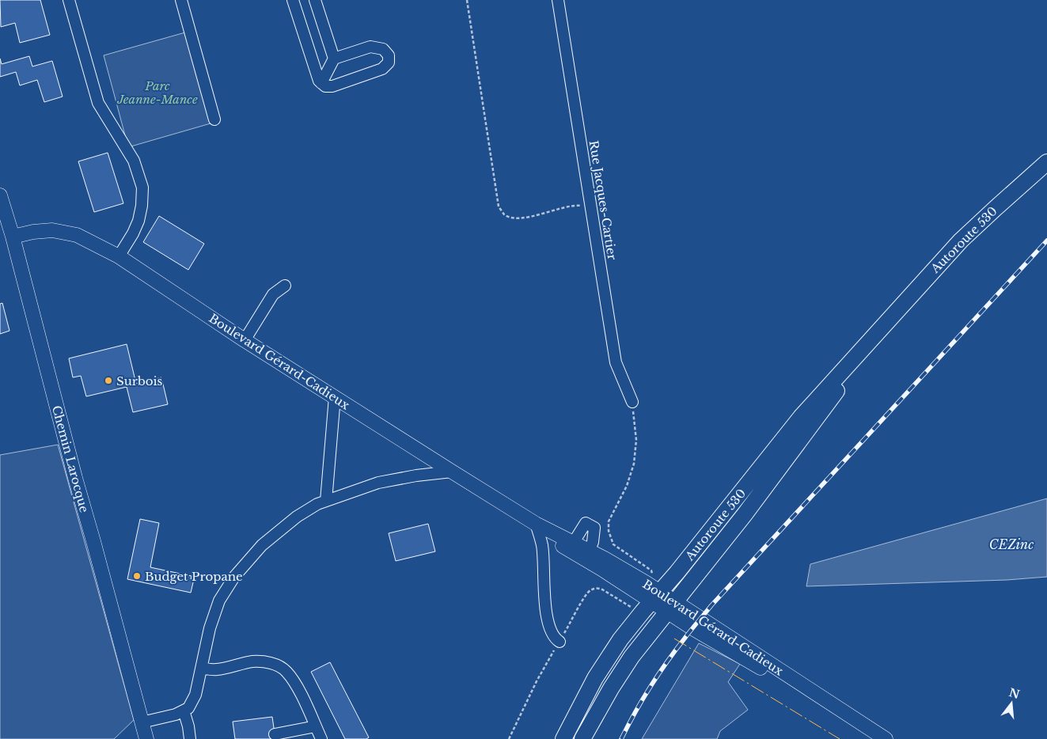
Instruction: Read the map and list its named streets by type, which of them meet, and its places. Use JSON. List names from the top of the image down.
{
  "streets": {
    "highway": ["Autoroute 530"],
    "main road": ["Boulevard Gérard-Cadieux", "Chemin Larocque"],
    "street": ["Rue Jacques-Cartier"]
  },
  "crossings": [
    ["Autoroute 530", "Boulevard Gérard-Cadieux"],
    ["Boulevard Gérard-Cadieux", "Chemin Larocque"]
  ],
  "water": ["CEZinc"],
  "parks": ["Parc Jeanne-Mance"],
  "places": ["Surbois", "Budget Propane"],
  "north": "top"
}
